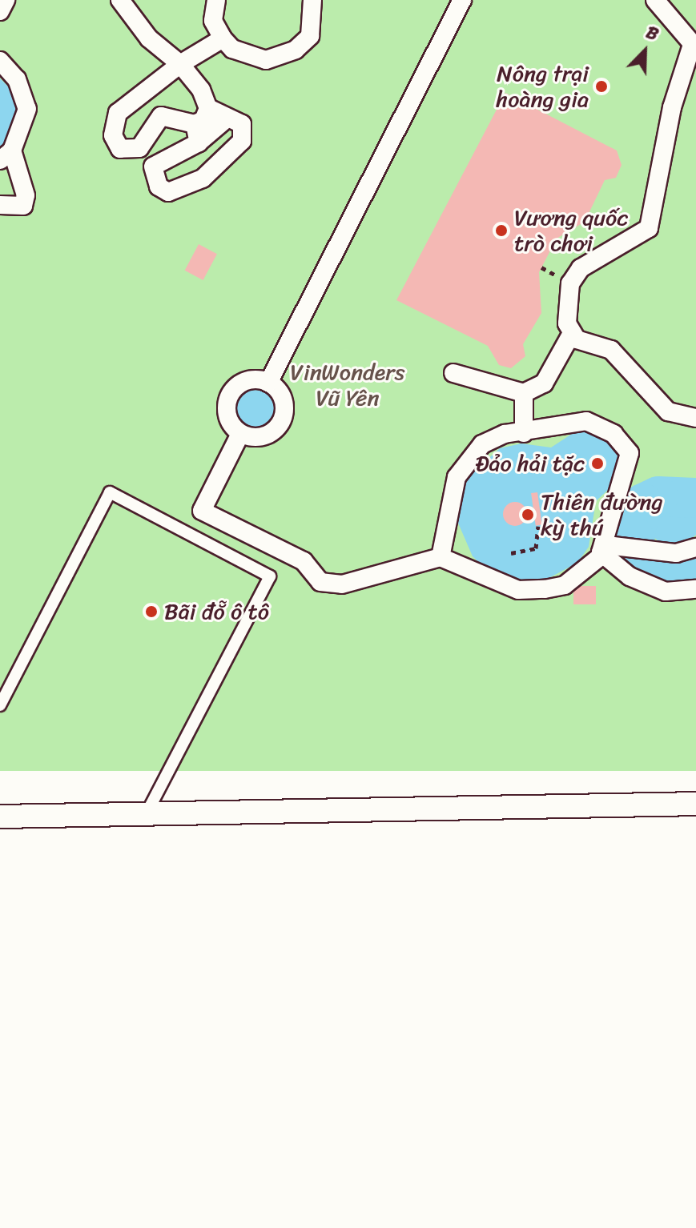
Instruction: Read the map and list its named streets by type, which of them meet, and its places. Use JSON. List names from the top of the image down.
{
  "parks": ["VinWonders Vũ Yên"],
  "places": [
    "Nông trại hoàng gia",
    "Vương quốc trò chơi",
    "Đảo hải tặc",
    "Thiên đường kỳ thú",
    "Bãi đỗ ô tô"
  ],
  "north": "top right"
}
